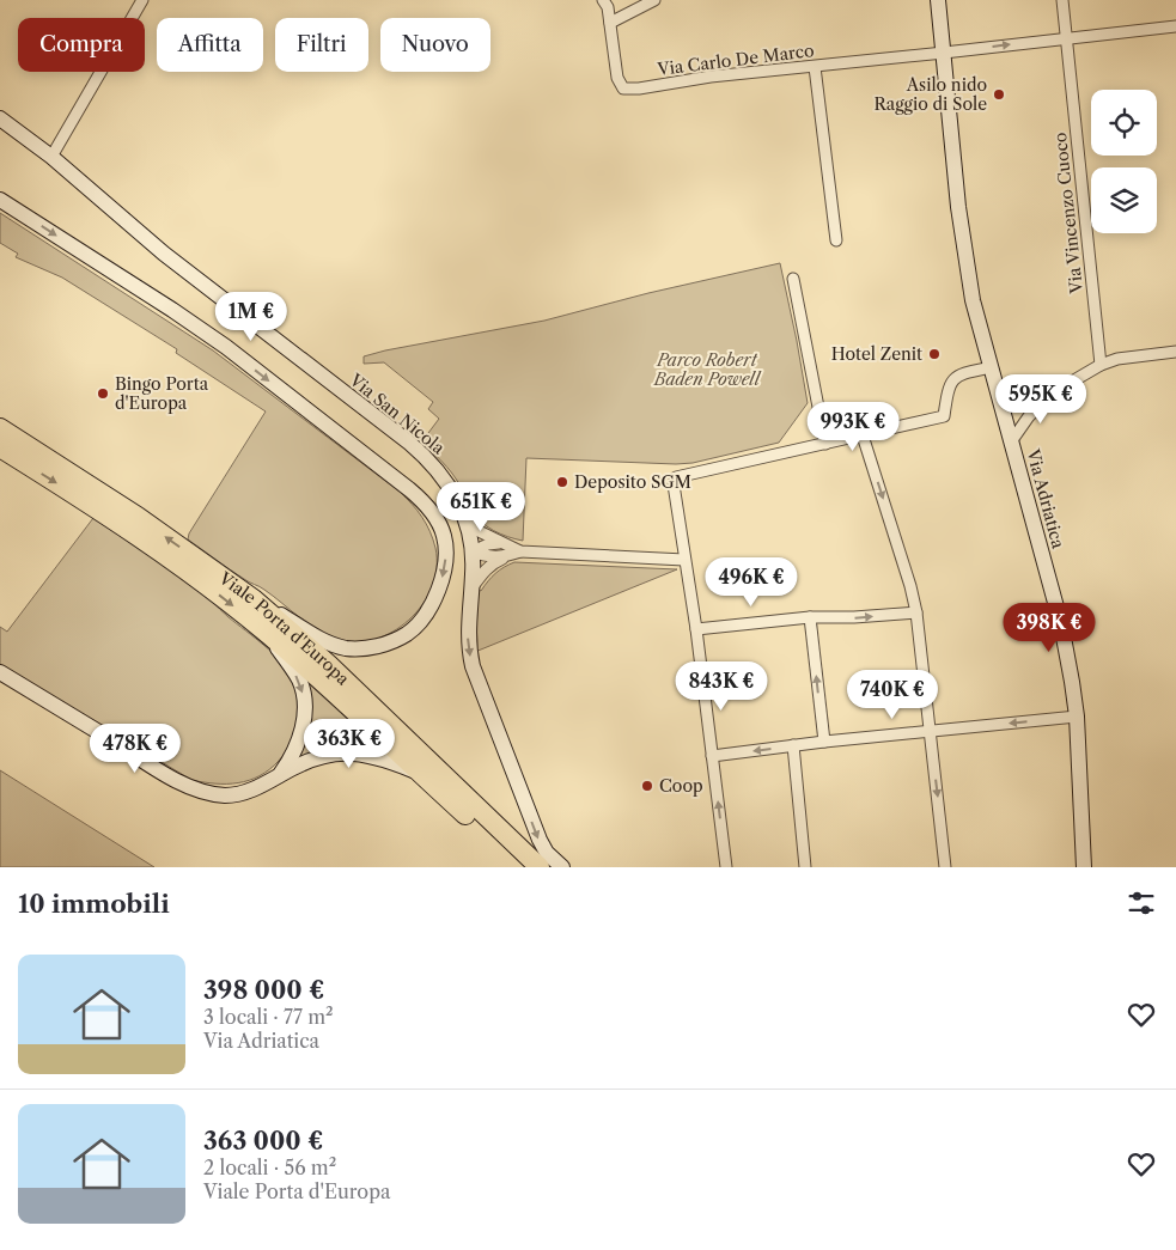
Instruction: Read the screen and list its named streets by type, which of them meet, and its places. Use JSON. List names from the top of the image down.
{
  "streets": {
    "highway": ["Viale Porta d'Europa"],
    "street": [
      "Via Carlo De Marco",
      "Via Vincenzo Cuoco",
      "Via San Nicola",
      "Via Adriatica"
    ]
  },
  "crossings": [
    ["Via Carlo De Marco", "Via Vincenzo Cuoco"],
    ["Via Carlo De Marco", "Via Adriatica"]
  ],
  "parks": ["Parco Robert Baden Powell"],
  "places": [
    "Asilo nido Raggio di Sole",
    "Hotel Zenit",
    "Bingo Porta d'Europa",
    "Deposito SGM",
    "Coop"
  ],
  "page": {
    "chip": [
      "Compra",
      "Affitta",
      "Filtri",
      "Nuovo"
    ],
    "price": [
      "1M €",
      "595K €",
      "993K €",
      "651K €",
      "496K €",
      "398K €",
      "843K €",
      "740K €",
      "363K €",
      "478K €"
    ],
    "heading": "10 immobili",
    "list": [
      {
        "name": "398 000 €",
        "note": "3 locali · 77 m² · Via Adriatica"
      },
      {
        "name": "363 000 €",
        "note": "2 locali · 56 m² · Viale Porta d'Europa"
      }
    ]
  }
}
